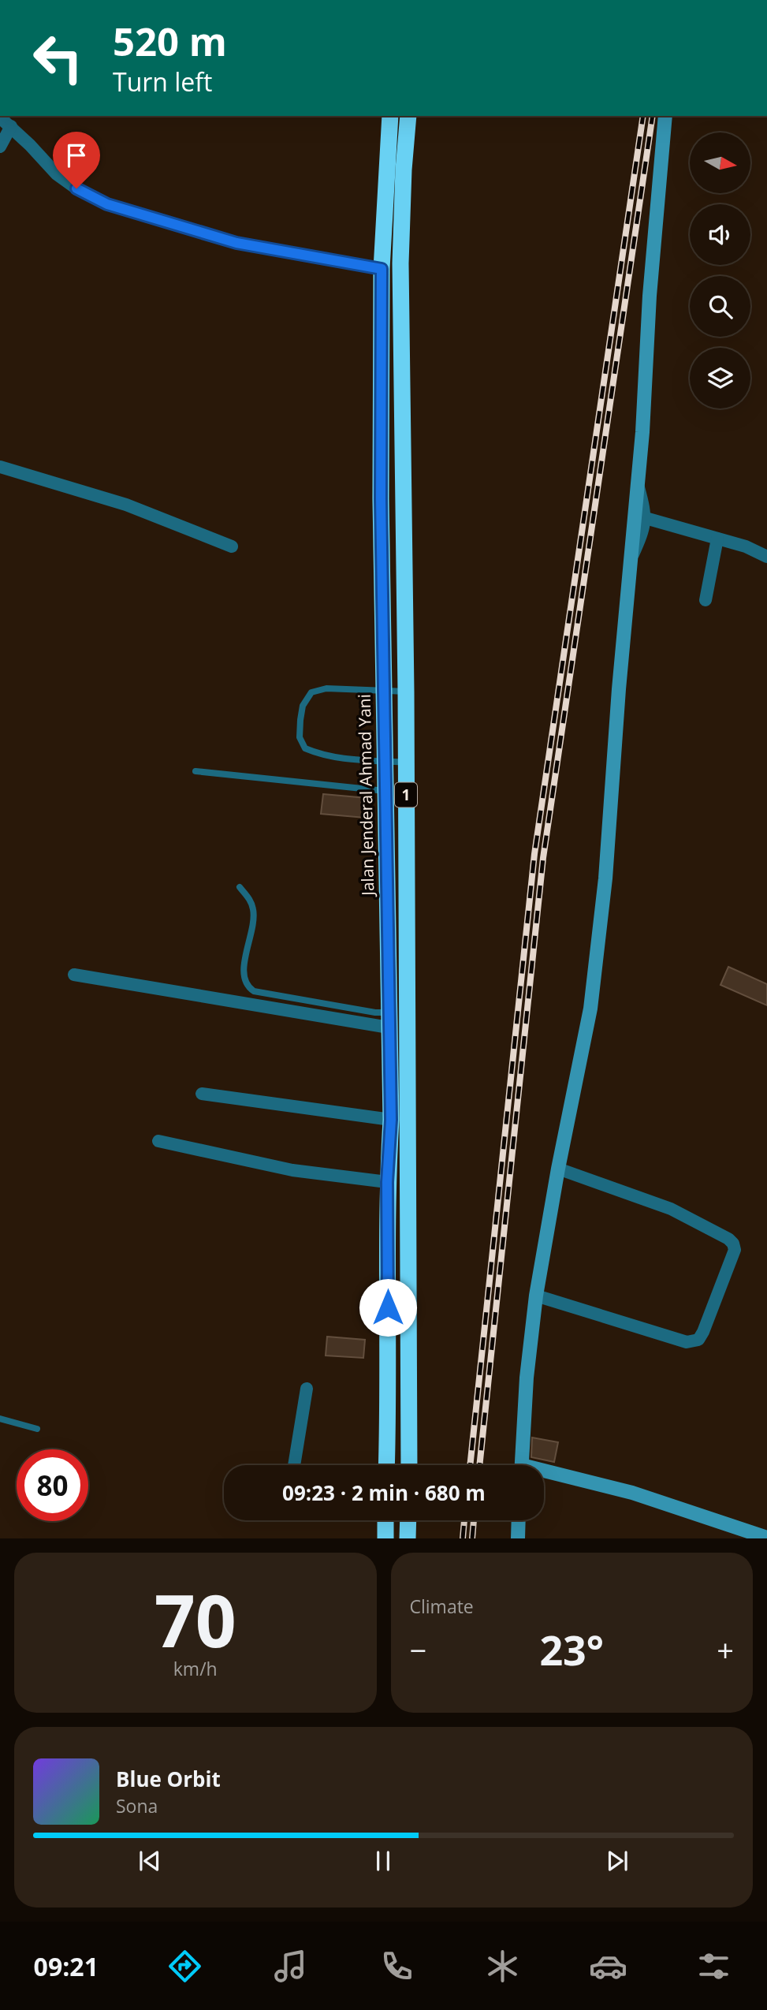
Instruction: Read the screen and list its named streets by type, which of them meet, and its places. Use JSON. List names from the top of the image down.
{
  "streets": {
    "highway": ["Jalan Jenderal Ahmad Yani", "1"]
  },
  "north": "right",
  "page": {
    "turn": ["520 m", "Turn left"],
    "limit": "80",
    "trip": "09:23 · 2 min · 680 m",
    "tile": [
      ["70", "km/h"],
      "Climate"
    ],
    "heat": ["−", "23°", "+"],
    "song": ["Blue Orbit", "Sona"],
    "tabs": "09:21"
  }
}
